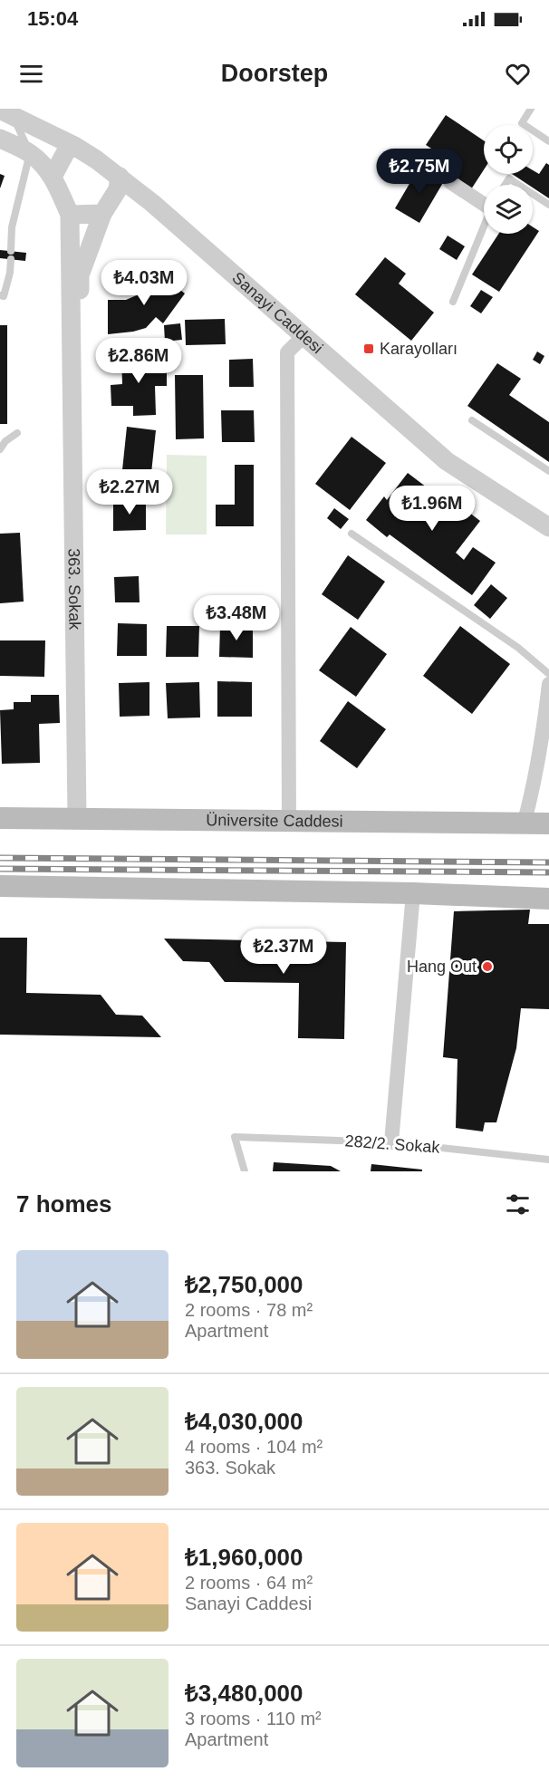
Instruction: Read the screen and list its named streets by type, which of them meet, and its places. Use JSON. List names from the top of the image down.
{
  "streets": {
    "main road": ["Üniversite Caddesi"],
    "street": ["Sanayi Caddesi", "363. Sokak"],
    "lane": ["282/2. Sokak"]
  },
  "crossings": [
    ["Sanayi Caddesi", "363. Sokak"],
    ["363. Sokak", "Üniversite Caddesi"]
  ],
  "places": {
    "transit": ["Karayolları"],
    "other": ["Hang Out"]
  },
  "page": {
    "status": "15:04",
    "header": "Doorstep",
    "price": [
      "₺2.75M",
      "₺4.03M",
      "₺2.86M",
      "₺2.27M",
      "₺1.96M",
      "₺3.48M",
      "₺2.37M"
    ],
    "heading": "7 homes",
    "list": [
      {
        "name": "₺2,750,000",
        "note": "2 rooms · 78 m² · Apartment"
      },
      {
        "name": "₺4,030,000",
        "note": "4 rooms · 104 m² · 363. Sokak"
      },
      {
        "name": "₺1,960,000",
        "note": "2 rooms · 64 m² · Sanayi Caddesi"
      },
      {
        "name": "₺3,480,000",
        "note": "3 rooms · 110 m² · Apartment"
      }
    ]
  }
}
